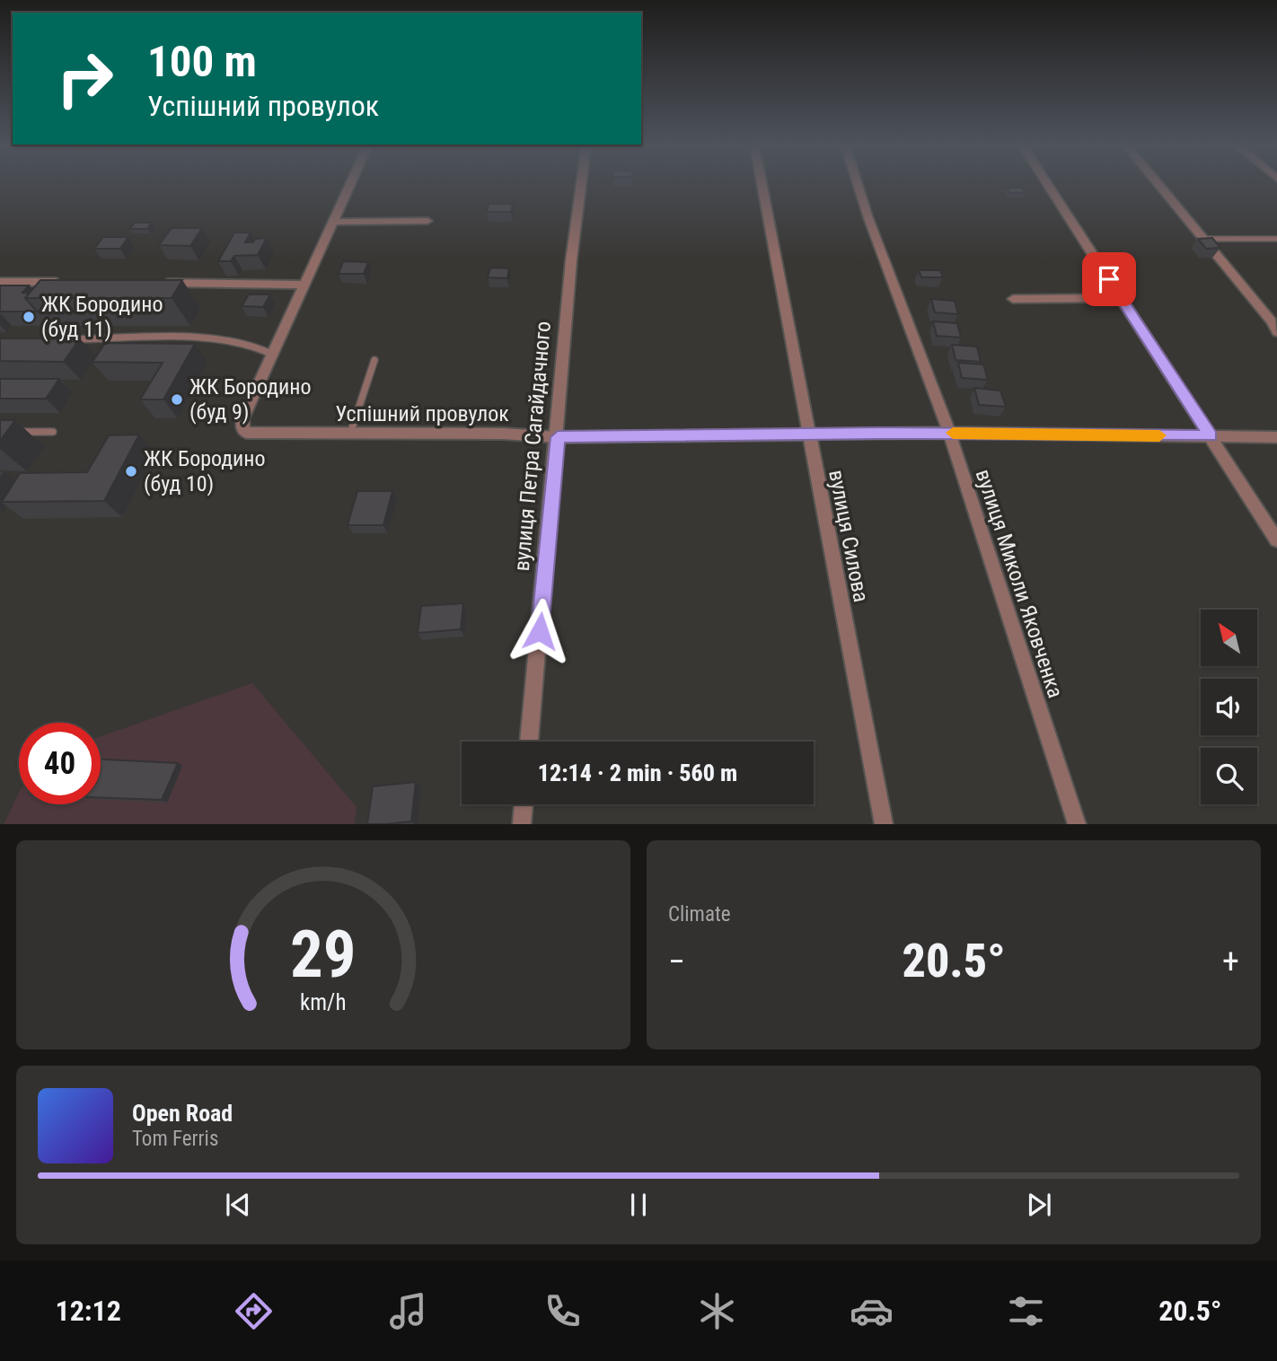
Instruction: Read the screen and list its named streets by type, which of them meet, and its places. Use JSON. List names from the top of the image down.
{
  "streets": {
    "street": [
      "Успішний провулок",
      "вулиця Петра Сагайдачного",
      "вулиця Силова",
      "вулиця Миколи Яковченка"
    ]
  },
  "crossings": [
    ["Успішний провулок", "вулиця Петра Сагайдачного"],
    ["Успішний провулок", "вулиця Силова"],
    ["Успішний провулок", "вулиця Миколи Яковченка"]
  ],
  "places": ["ЖК Бородино (буд 11)", "ЖК Бородино (буд 9)", "ЖК Бородино (буд 10)"],
  "north": "top left",
  "page": {
    "turn": ["100 m", "Успішний провулок"],
    "limit": "40",
    "trip": "12:14 · 2 min · 560 m",
    "tile": "Climate",
    "heat": ["−", "20.5°", "+"],
    "song": ["Open Road", "Tom Ferris"],
    "tabs": ["12:12", "20.5°"],
    "gauge": ["29", "km/h"]
  }
}
